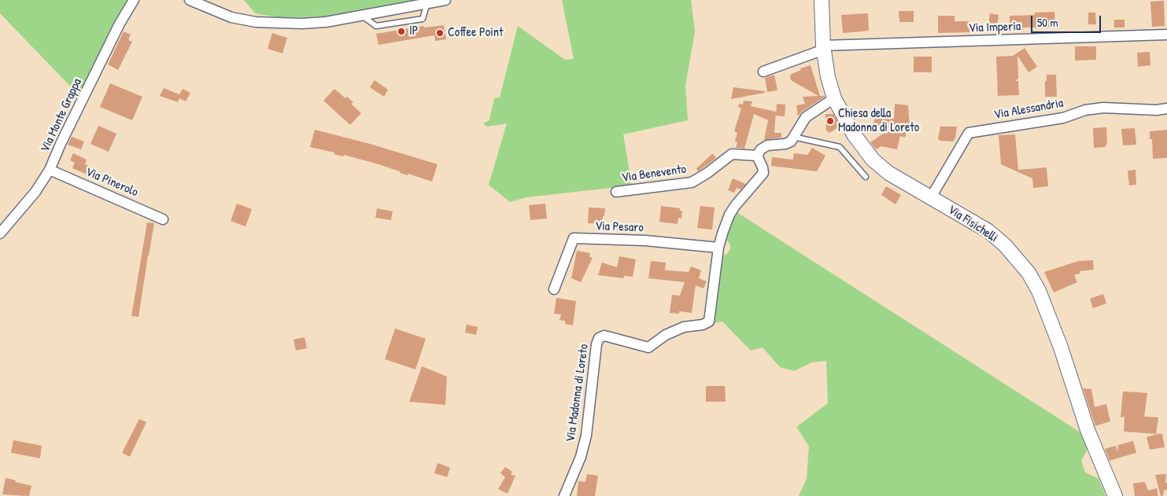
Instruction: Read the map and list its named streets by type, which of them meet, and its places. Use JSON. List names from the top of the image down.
{
  "streets": {
    "main road": ["Via Fisichelli"],
    "street": [
      "Via Imperia",
      "Via Alessandria",
      "Via Monte Grappa",
      "Via Benevento",
      "Via Pinerolo",
      "Via Pesaro",
      "Via Madonna di Loreto"
    ]
  },
  "crossings": [
    ["Via Imperia", "Via Fisichelli"],
    ["Via Alessandria", "Via Fisichelli"],
    ["Via Monte Grappa", "Via Pinerolo"],
    ["Via Benevento", "Via Madonna di Loreto"],
    ["Via Pesaro", "Via Madonna di Loreto"]
  ],
  "places": ["IP", "Coffee Point", "Chiesa della Madonna di Loreto"],
  "scale_bar": "50 m"
}
